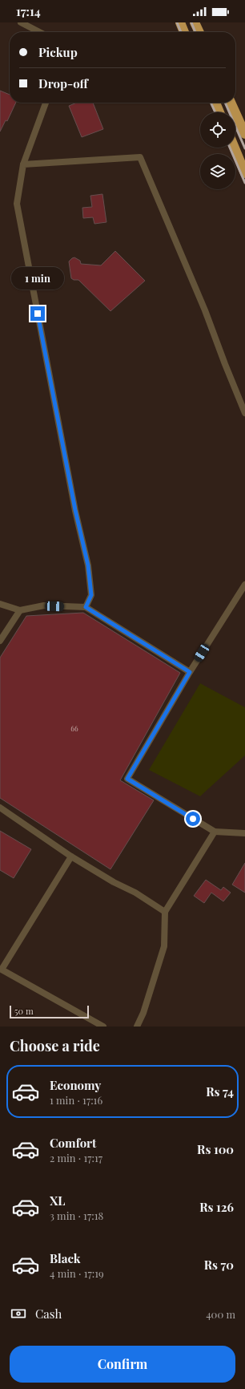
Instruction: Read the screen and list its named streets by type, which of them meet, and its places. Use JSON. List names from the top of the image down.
{
  "house_numbers": ["66"],
  "scale_bar": "50 m",
  "page": {
    "status": "17:14",
    "banner": ["Pickup", "Drop-off"],
    "bubble": "1 min",
    "scale": "50 m",
    "heading": "Choose a ride",
    "list": [
      {
        "name": "Economy",
        "note": "1 min · 17:16",
        "value": "Rs 74"
      },
      {
        "name": "Comfort",
        "note": "2 min · 17:17",
        "value": "Rs 100"
      },
      {
        "name": "XL",
        "note": "3 min · 17:18",
        "value": "Rs 126"
      },
      {
        "name": "Black",
        "note": "4 min · 17:19",
        "value": "Rs 70"
      }
    ],
    "pay": ["Cash", "400 m"],
    "buttons": "Confirm"
  }
}
